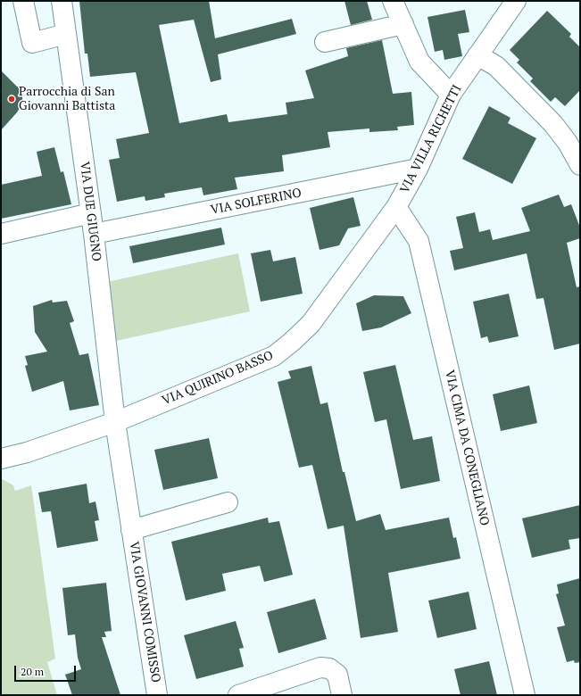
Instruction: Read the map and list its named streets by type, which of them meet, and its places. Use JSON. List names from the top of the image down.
{
  "streets": {
    "street": [
      "VIA VILLA RICHETTI",
      "VIA SOLFERINO",
      "VIA DUE GIUGNO",
      "VIA QUIRINO BASSO",
      "VIA CIMA DA CONEGLIANO",
      "VIA GIOVANNI COMISSO"
    ]
  },
  "crossings": [
    ["VIA VILLA RICHETTI", "VIA SOLFERINO"],
    ["VIA VILLA RICHETTI", "VIA QUIRINO BASSO"],
    ["VIA VILLA RICHETTI", "VIA CIMA DA CONEGLIANO"],
    ["VIA SOLFERINO", "VIA DUE GIUGNO"],
    ["VIA DUE GIUGNO", "VIA QUIRINO BASSO"],
    ["VIA DUE GIUGNO", "VIA GIOVANNI COMISSO"],
    ["VIA QUIRINO BASSO", "VIA CIMA DA CONEGLIANO"],
    ["VIA QUIRINO BASSO", "VIA GIOVANNI COMISSO"]
  ],
  "places": ["Parrocchia di San Giovanni Battista"],
  "scale_bar": "20 m"
}
